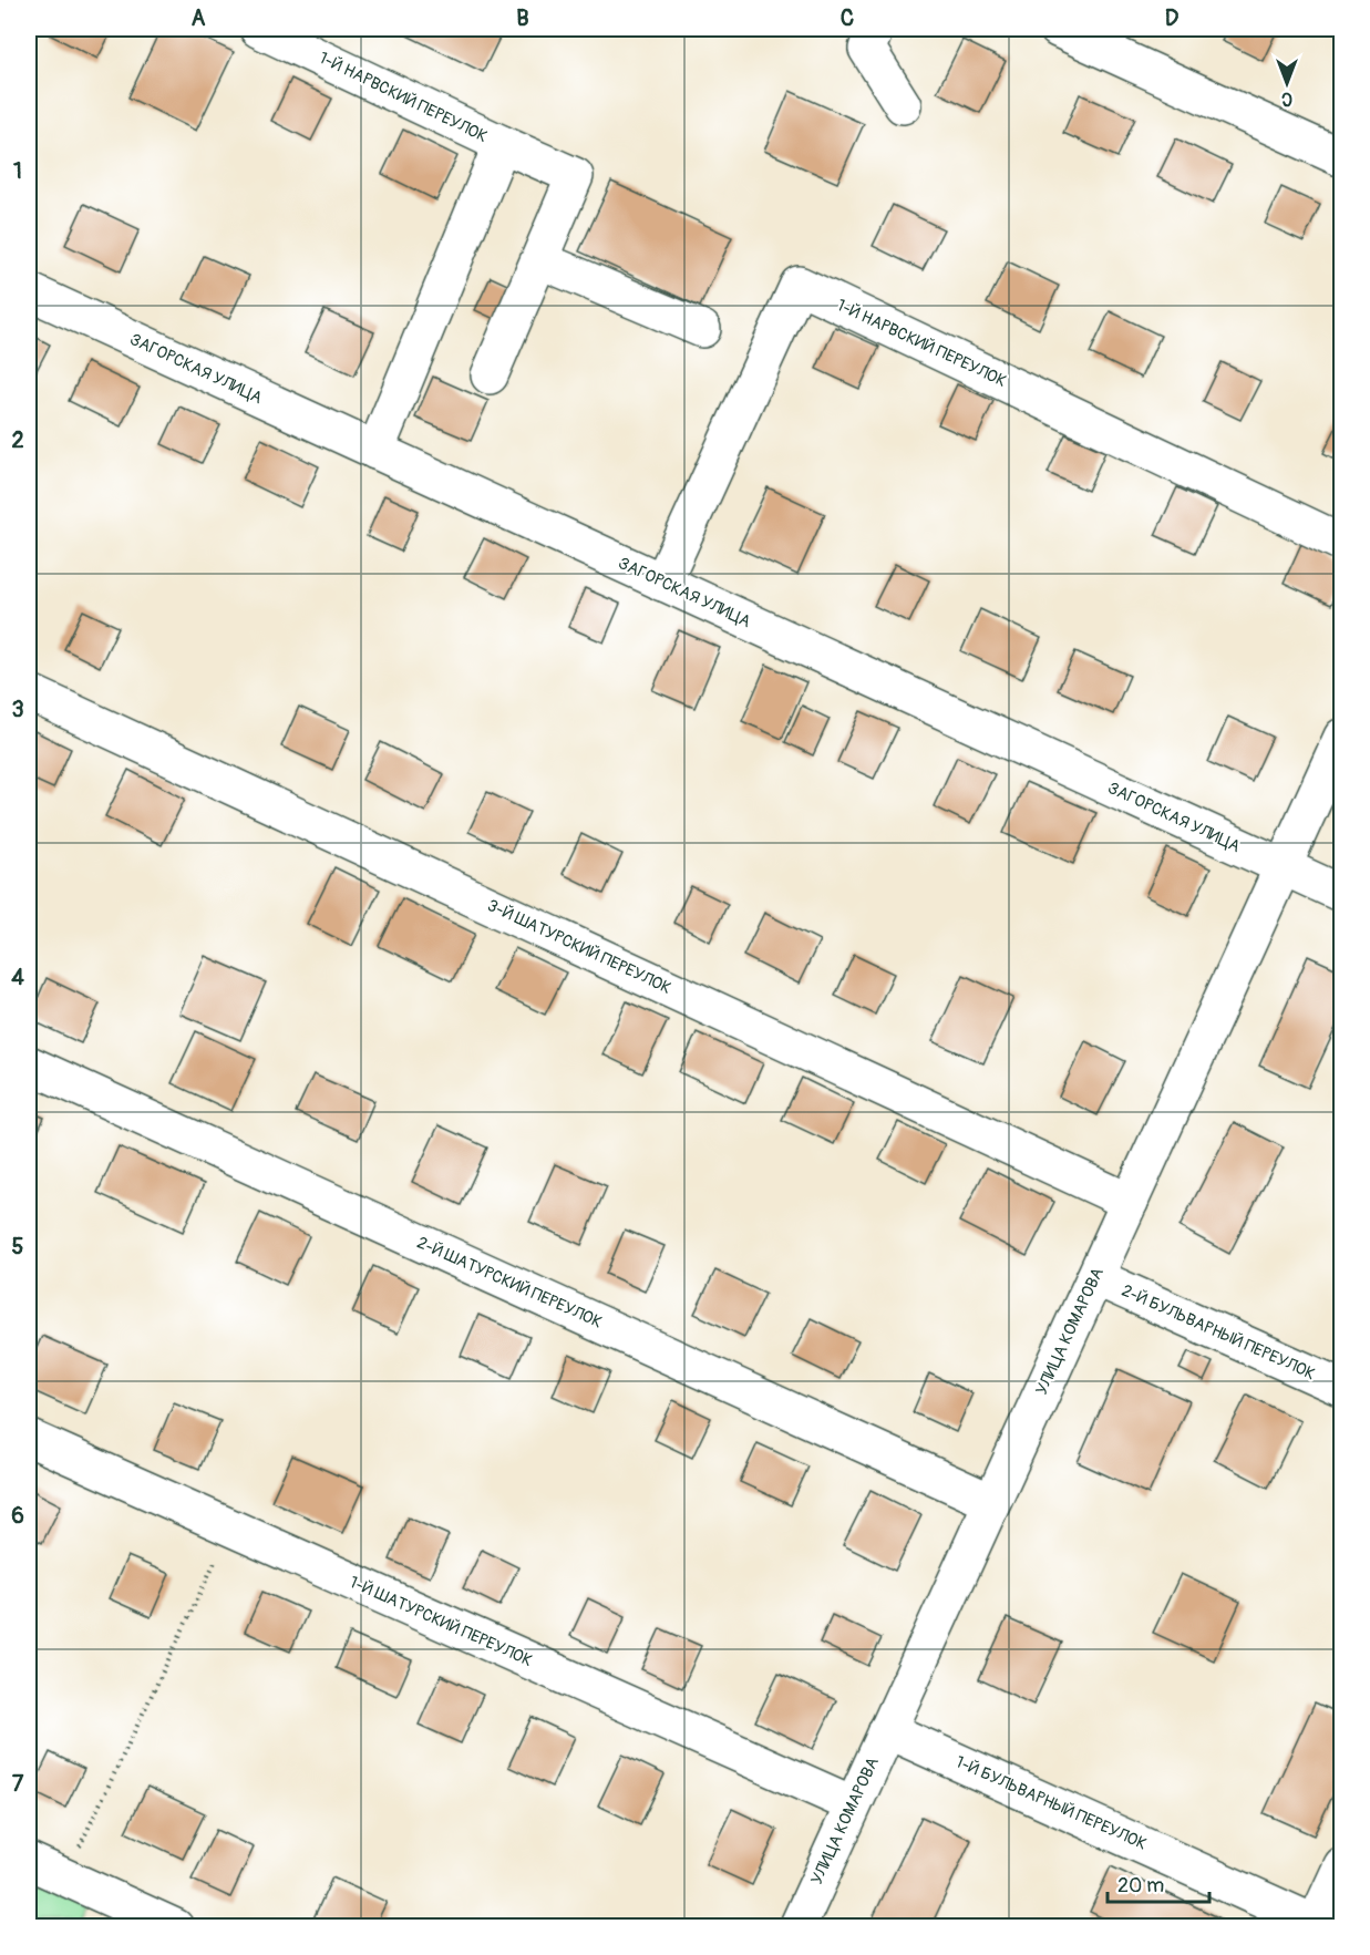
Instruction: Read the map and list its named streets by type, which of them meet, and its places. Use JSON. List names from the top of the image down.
{
  "streets": {
    "street": [
      "1-Й НАРВСКИЙ ПЕРЕУЛОК",
      "ЗАГОРСКАЯ УЛИЦА",
      "3-Й ШАТУРСКИЙ ПЕРЕУЛОК",
      "2-Й ШАТУРСКИЙ ПЕРЕУЛОК",
      "УЛИЦА КОМАРОВА",
      "2-Й БУЛЬВАРНЫЙ ПЕРЕУЛОК",
      "1-Й ШАТУРСКИЙ ПЕРЕУЛОК",
      "1-Й БУЛЬВАРНЫЙ ПЕРЕУЛОК"
    ]
  },
  "crossings": [
    ["1-Й НАРВСКИЙ ПЕРЕУЛОК", "ЗАГОРСКАЯ УЛИЦА"],
    ["ЗАГОРСКАЯ УЛИЦА", "УЛИЦА КОМАРОВА"],
    ["3-Й ШАТУРСКИЙ ПЕРЕУЛОК", "УЛИЦА КОМАРОВА"],
    ["2-Й ШАТУРСКИЙ ПЕРЕУЛОК", "УЛИЦА КОМАРОВА"],
    ["УЛИЦА КОМАРОВА", "2-Й БУЛЬВАРНЫЙ ПЕРЕУЛОК"],
    ["УЛИЦА КОМАРОВА", "1-Й ШАТУРСКИЙ ПЕРЕУЛОК"],
    ["УЛИЦА КОМАРОВА", "1-Й БУЛЬВАРНЫЙ ПЕРЕУЛОК"]
  ],
  "scale_bar": "20 m",
  "north": "bottom",
  "grid": {
    "columns": [
      "A",
      "B",
      "C",
      "D"
    ],
    "rows": [
      "1",
      "2",
      "3",
      "4",
      "5",
      "6",
      "7"
    ]
  }
}
